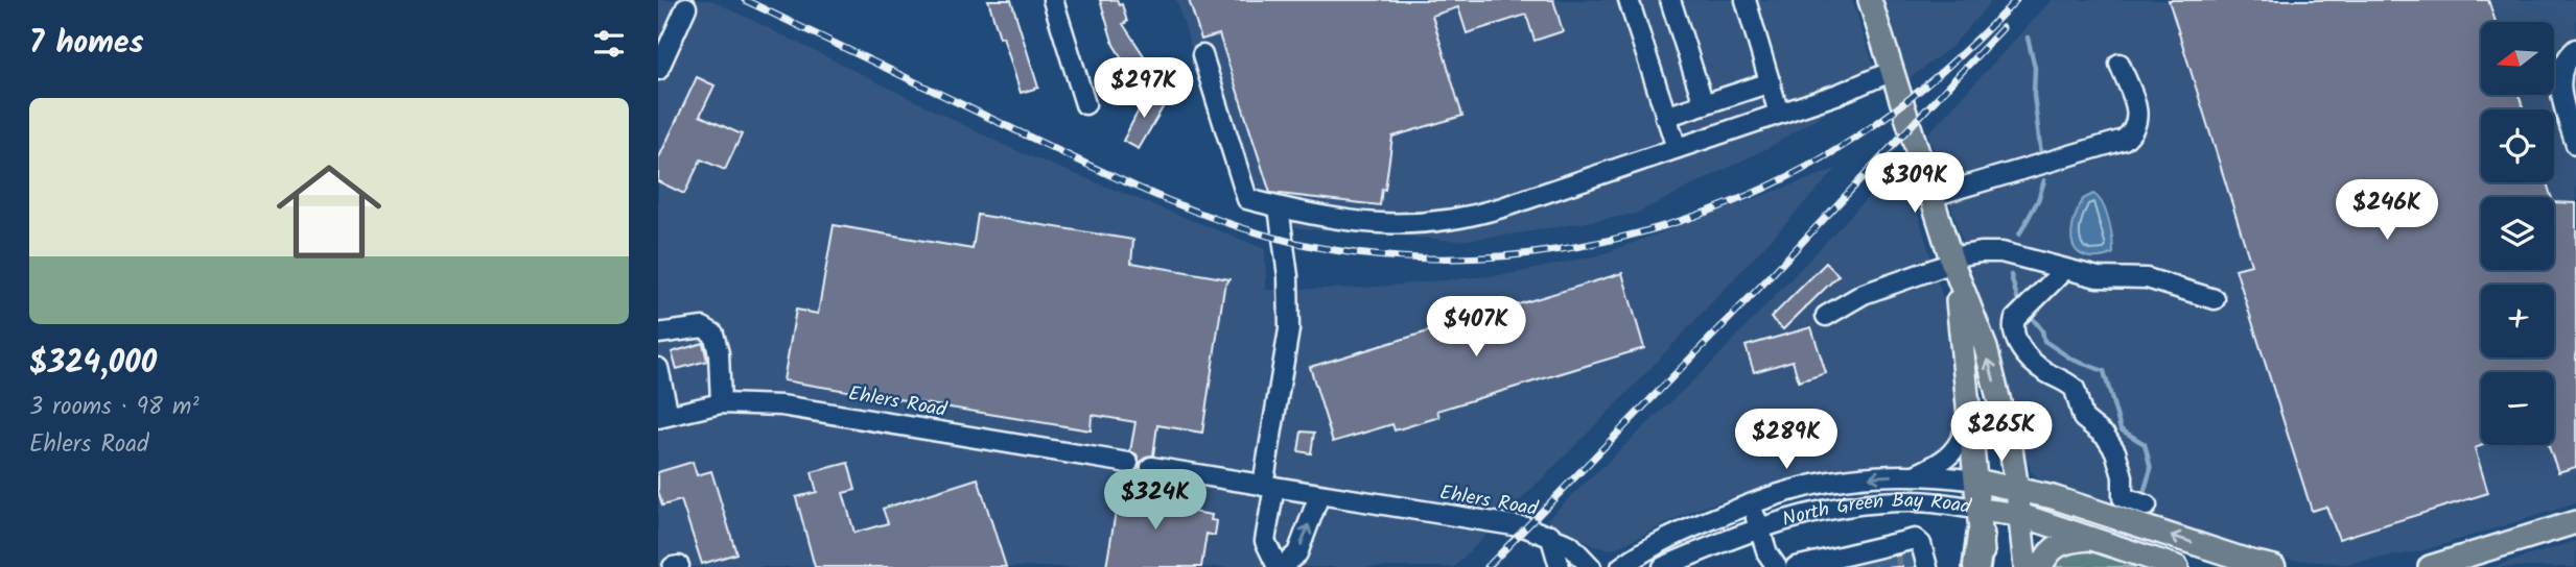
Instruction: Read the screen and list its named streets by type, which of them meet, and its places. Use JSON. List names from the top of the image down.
{
  "streets": {
    "main road": ["North Green Bay Road"],
    "street": ["Ehlers Road"]
  },
  "north": "left",
  "page": {
    "heading": "7 homes",
    "map_buttons": ["+", "−"],
    "price": [
      "$297K",
      "$309K",
      "$246K",
      "$407K",
      "$265K",
      "$289K",
      "$324K"
    ],
    "list": [
      {
        "name": "$324,000",
        "note": "3 rooms · 98 m² · Ehlers Road"
      }
    ]
  }
}
